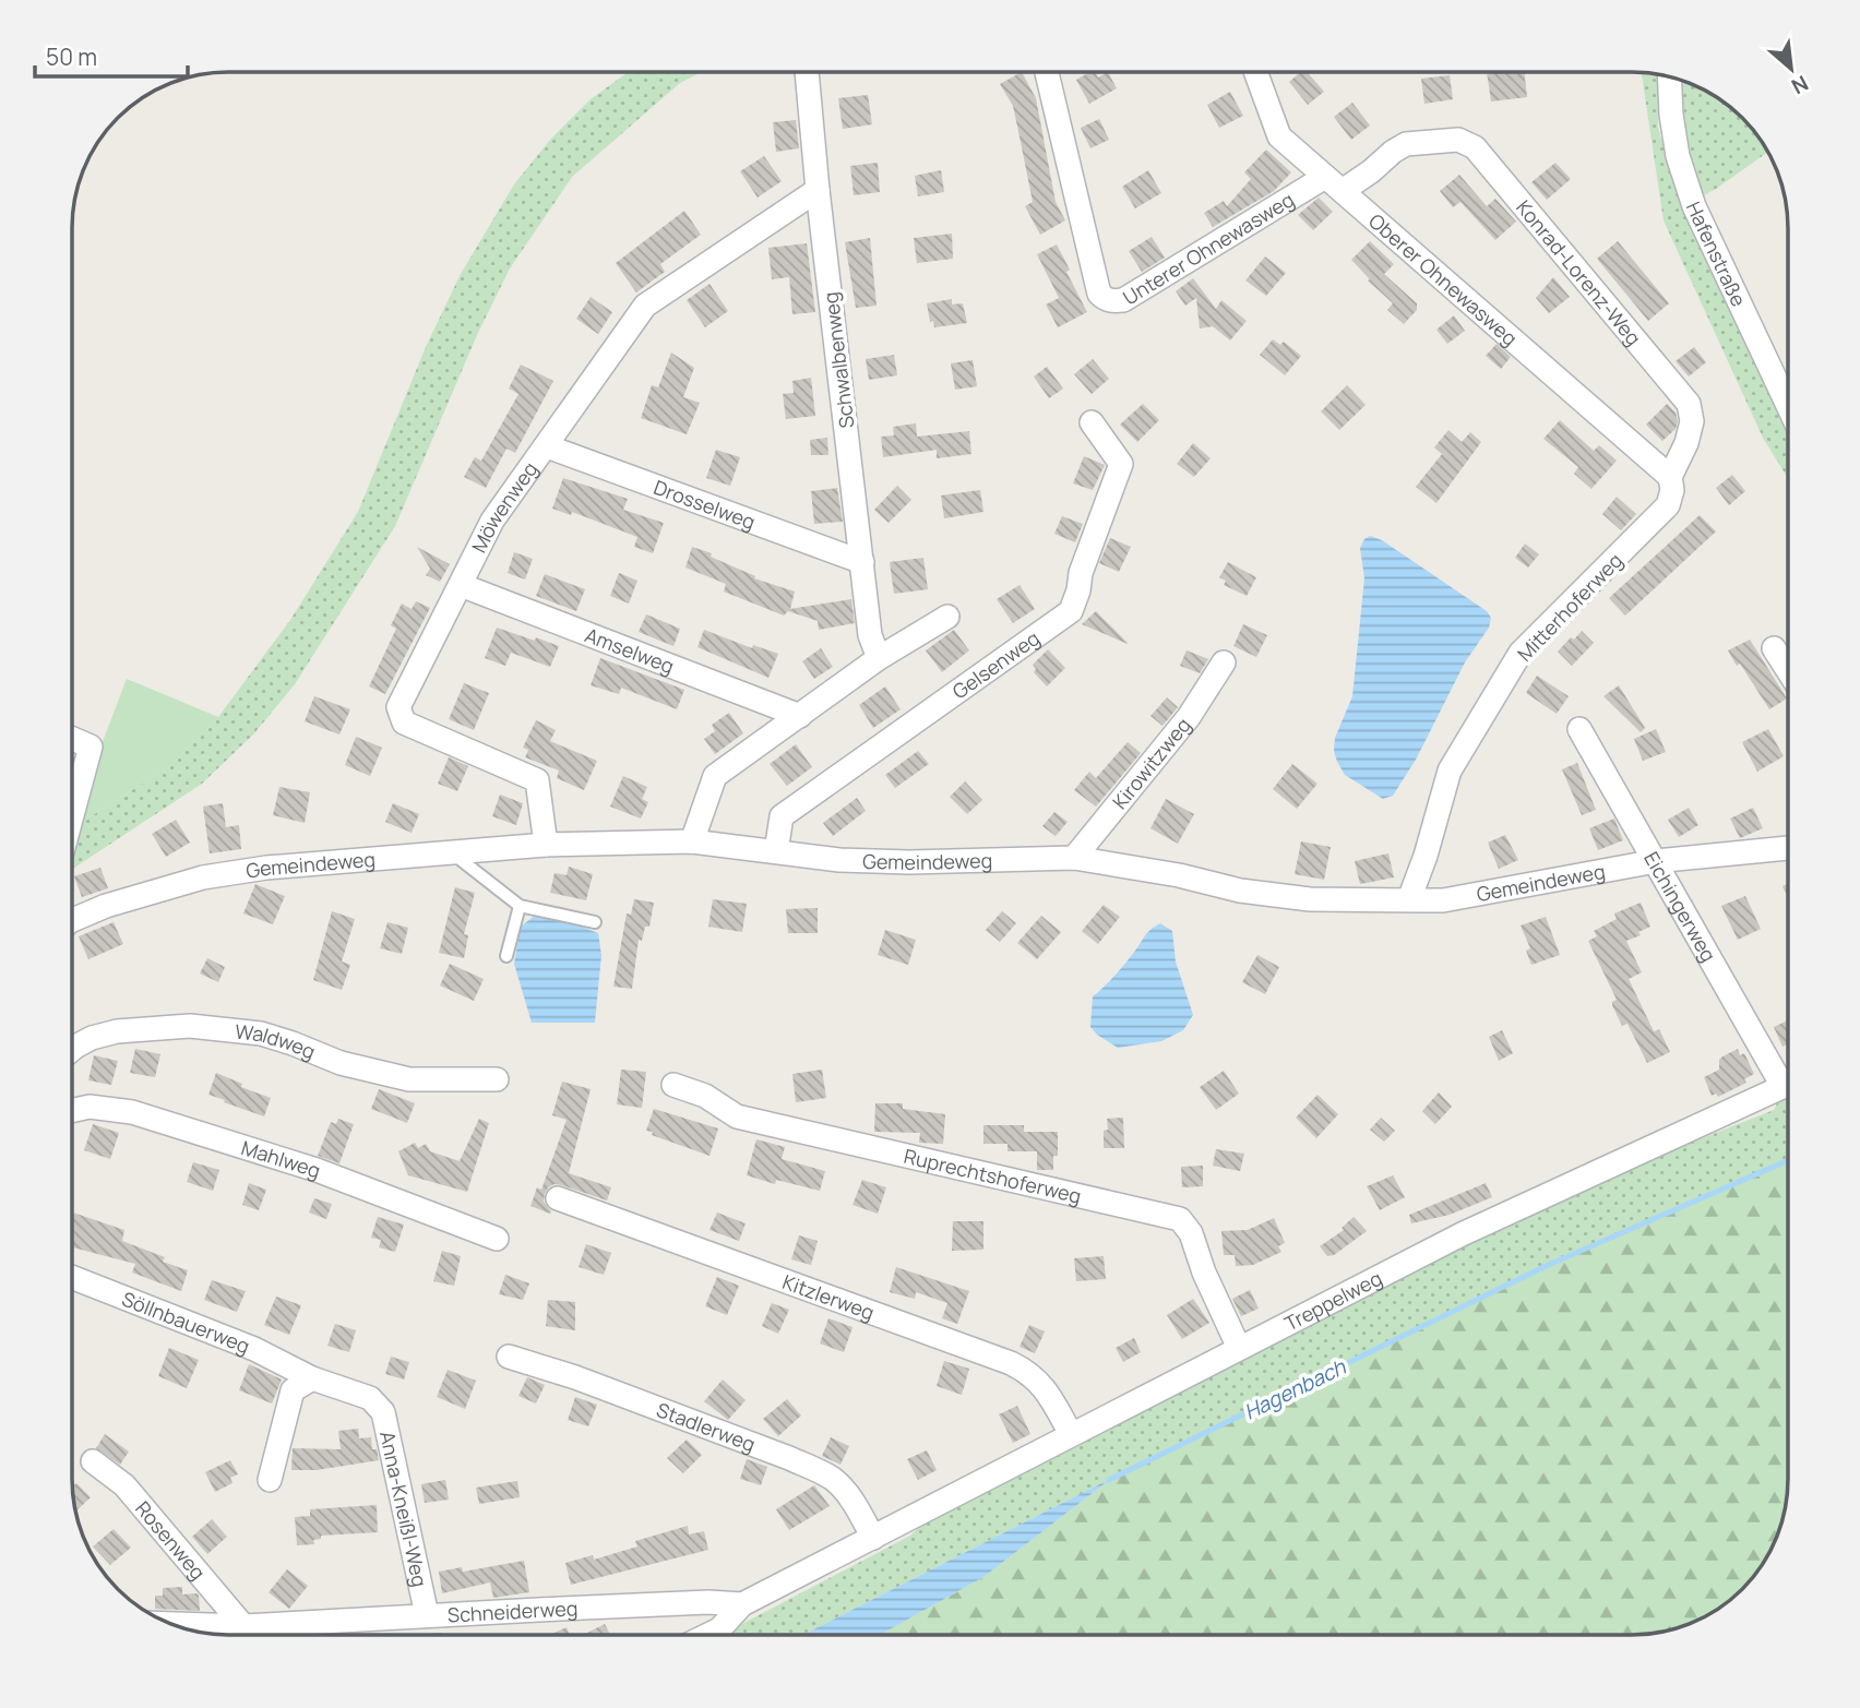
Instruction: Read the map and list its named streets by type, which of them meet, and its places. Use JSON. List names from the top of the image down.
{
  "streets": {
    "street": [
      "Unterer Ohnewasweg",
      "Hafenstraße",
      "Konrad-Lorenz-Weg",
      "Oberer Ohnewasweg",
      "Schwalbenweg",
      "Drosselweg",
      "Möwenweg",
      "Mitterhoferweg",
      "Amselweg",
      "Gelsenweg",
      "Kirowitzweg",
      "Gemeindeweg",
      "Eichingerweg",
      "Waldweg",
      "Mahlweg",
      "Ruprechtshoferweg",
      "Kitzlerweg",
      "Treppelweg",
      "Söllnbauerweg",
      "Stadlerweg",
      "Anna-Kneißl-Weg",
      "Rosenweg",
      "Schneiderweg"
    ]
  },
  "crossings": [
    ["Unterer Ohnewasweg", "Konrad-Lorenz-Weg"],
    ["Unterer Ohnewasweg", "Oberer Ohnewasweg"],
    ["Konrad-Lorenz-Weg", "Oberer Ohnewasweg"],
    ["Konrad-Lorenz-Weg", "Mitterhoferweg"],
    ["Schwalbenweg", "Drosselweg"],
    ["Schwalbenweg", "Möwenweg"],
    ["Drosselweg", "Möwenweg"],
    ["Möwenweg", "Amselweg"],
    ["Möwenweg", "Gemeindeweg"],
    ["Mitterhoferweg", "Gemeindeweg"],
    ["Gelsenweg", "Gemeindeweg"],
    ["Kirowitzweg", "Gemeindeweg"],
    ["Gemeindeweg", "Eichingerweg"],
    ["Ruprechtshoferweg", "Treppelweg"],
    ["Kitzlerweg", "Treppelweg"],
    ["Treppelweg", "Stadlerweg"],
    ["Treppelweg", "Schneiderweg"],
    ["Söllnbauerweg", "Anna-Kneißl-Weg"],
    ["Anna-Kneißl-Weg", "Schneiderweg"],
    ["Rosenweg", "Schneiderweg"]
  ],
  "water": ["Hagenbach"],
  "scale_bar": "50 m",
  "north": "bottom right"
}
